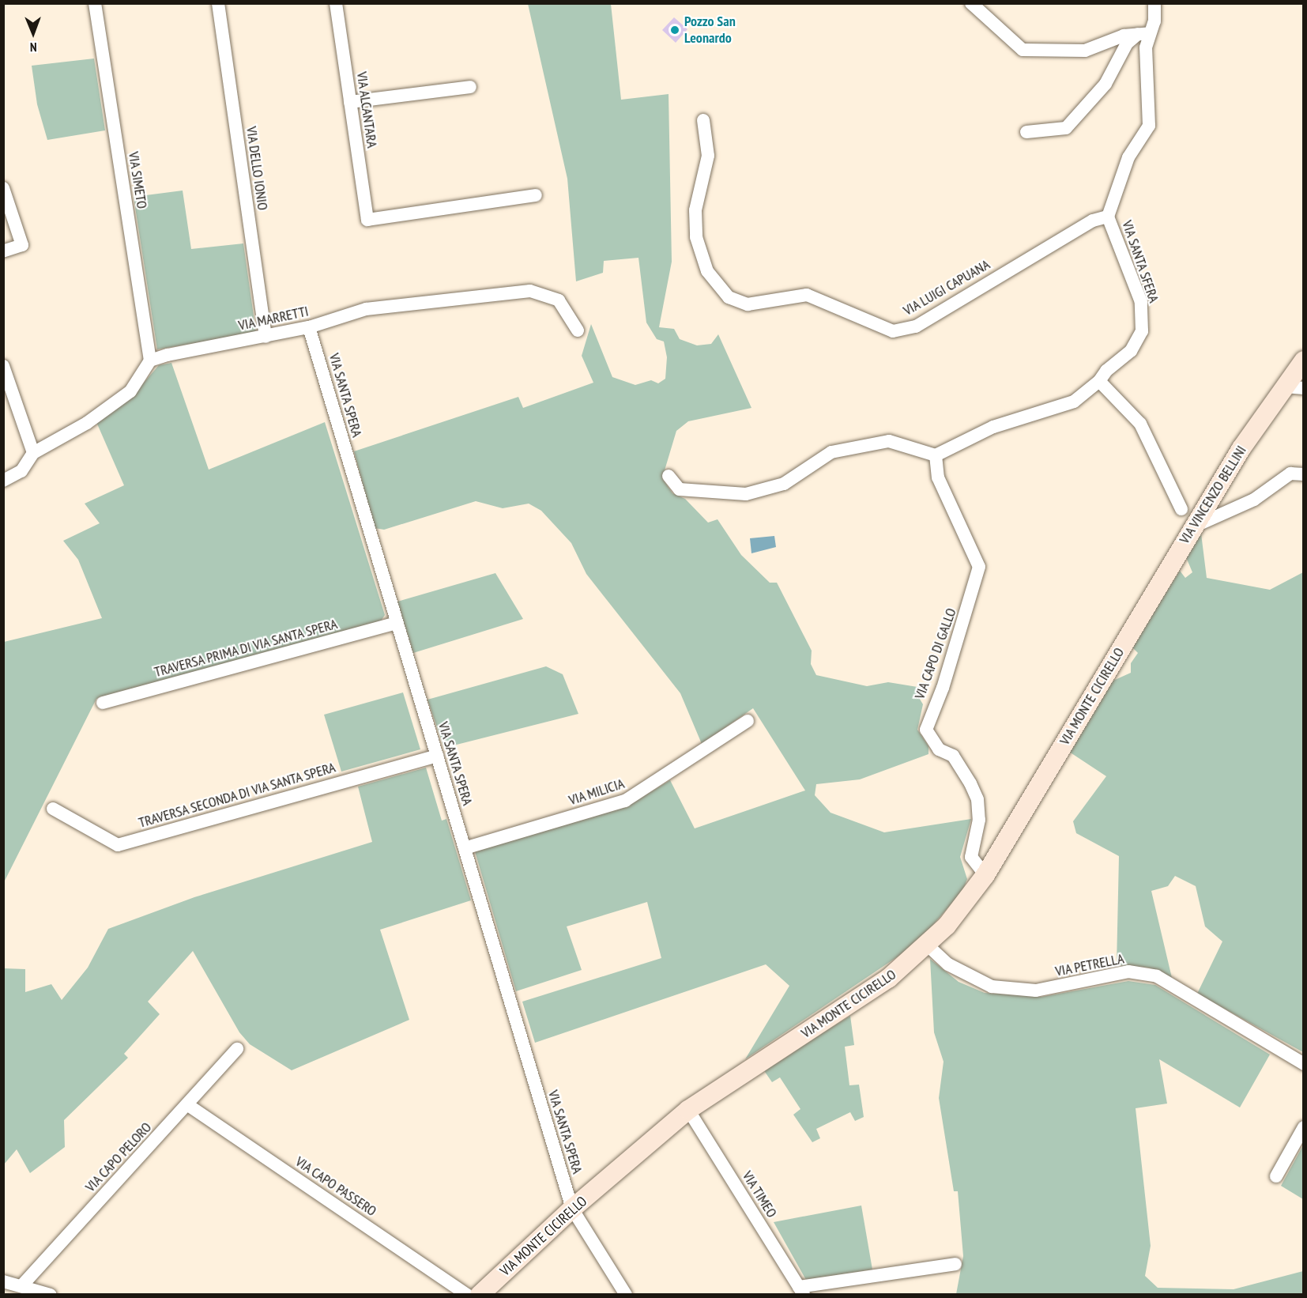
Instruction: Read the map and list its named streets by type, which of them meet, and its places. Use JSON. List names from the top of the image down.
{
  "streets": {
    "street": [
      "VIA ALCANTARA",
      "VIA DELLO IONIO",
      "VIA SIMETO",
      "VIA SANTA SFERA",
      "VIA LUIGI CAPUANA",
      "VIA MARRETTI",
      "VIA SANTA SPERA",
      "VIA VINCENZO BELLINI",
      "TRAVERSA PRIMA DI VIA SANTA SPERA",
      "VIA CAPO DI GALLO",
      "VIA MONTE CICIRELLO",
      "VIA MILICIA",
      "TRAVERSA SECONDA DI VIA SANTA SPERA",
      "VIA PETRELLA",
      "VIA CAPO PELORO",
      "VIA CAPO PASSERO",
      "VIA TIMEO"
    ]
  },
  "crossings": [
    ["VIA DELLO IONIO", "VIA MARRETTI"],
    ["VIA SIMETO", "VIA MARRETTI"],
    ["VIA SANTA SFERA", "VIA LUIGI CAPUANA"],
    ["VIA SANTA SFERA", "VIA CAPO DI GALLO"],
    ["VIA MARRETTI", "VIA SANTA SPERA"],
    ["VIA SANTA SPERA", "TRAVERSA PRIMA DI VIA SANTA SPERA"],
    ["VIA SANTA SPERA", "VIA MONTE CICIRELLO"],
    ["VIA SANTA SPERA", "VIA MILICIA"],
    ["VIA SANTA SPERA", "TRAVERSA SECONDA DI VIA SANTA SPERA"],
    ["VIA VINCENZO BELLINI", "VIA MONTE CICIRELLO"],
    ["VIA CAPO DI GALLO", "VIA MONTE CICIRELLO"],
    ["VIA MONTE CICIRELLO", "VIA PETRELLA"],
    ["VIA MONTE CICIRELLO", "VIA TIMEO"],
    ["VIA CAPO PELORO", "VIA CAPO PASSERO"]
  ],
  "places": ["Pozzo San Leonardo"],
  "north": "bottom"
}
